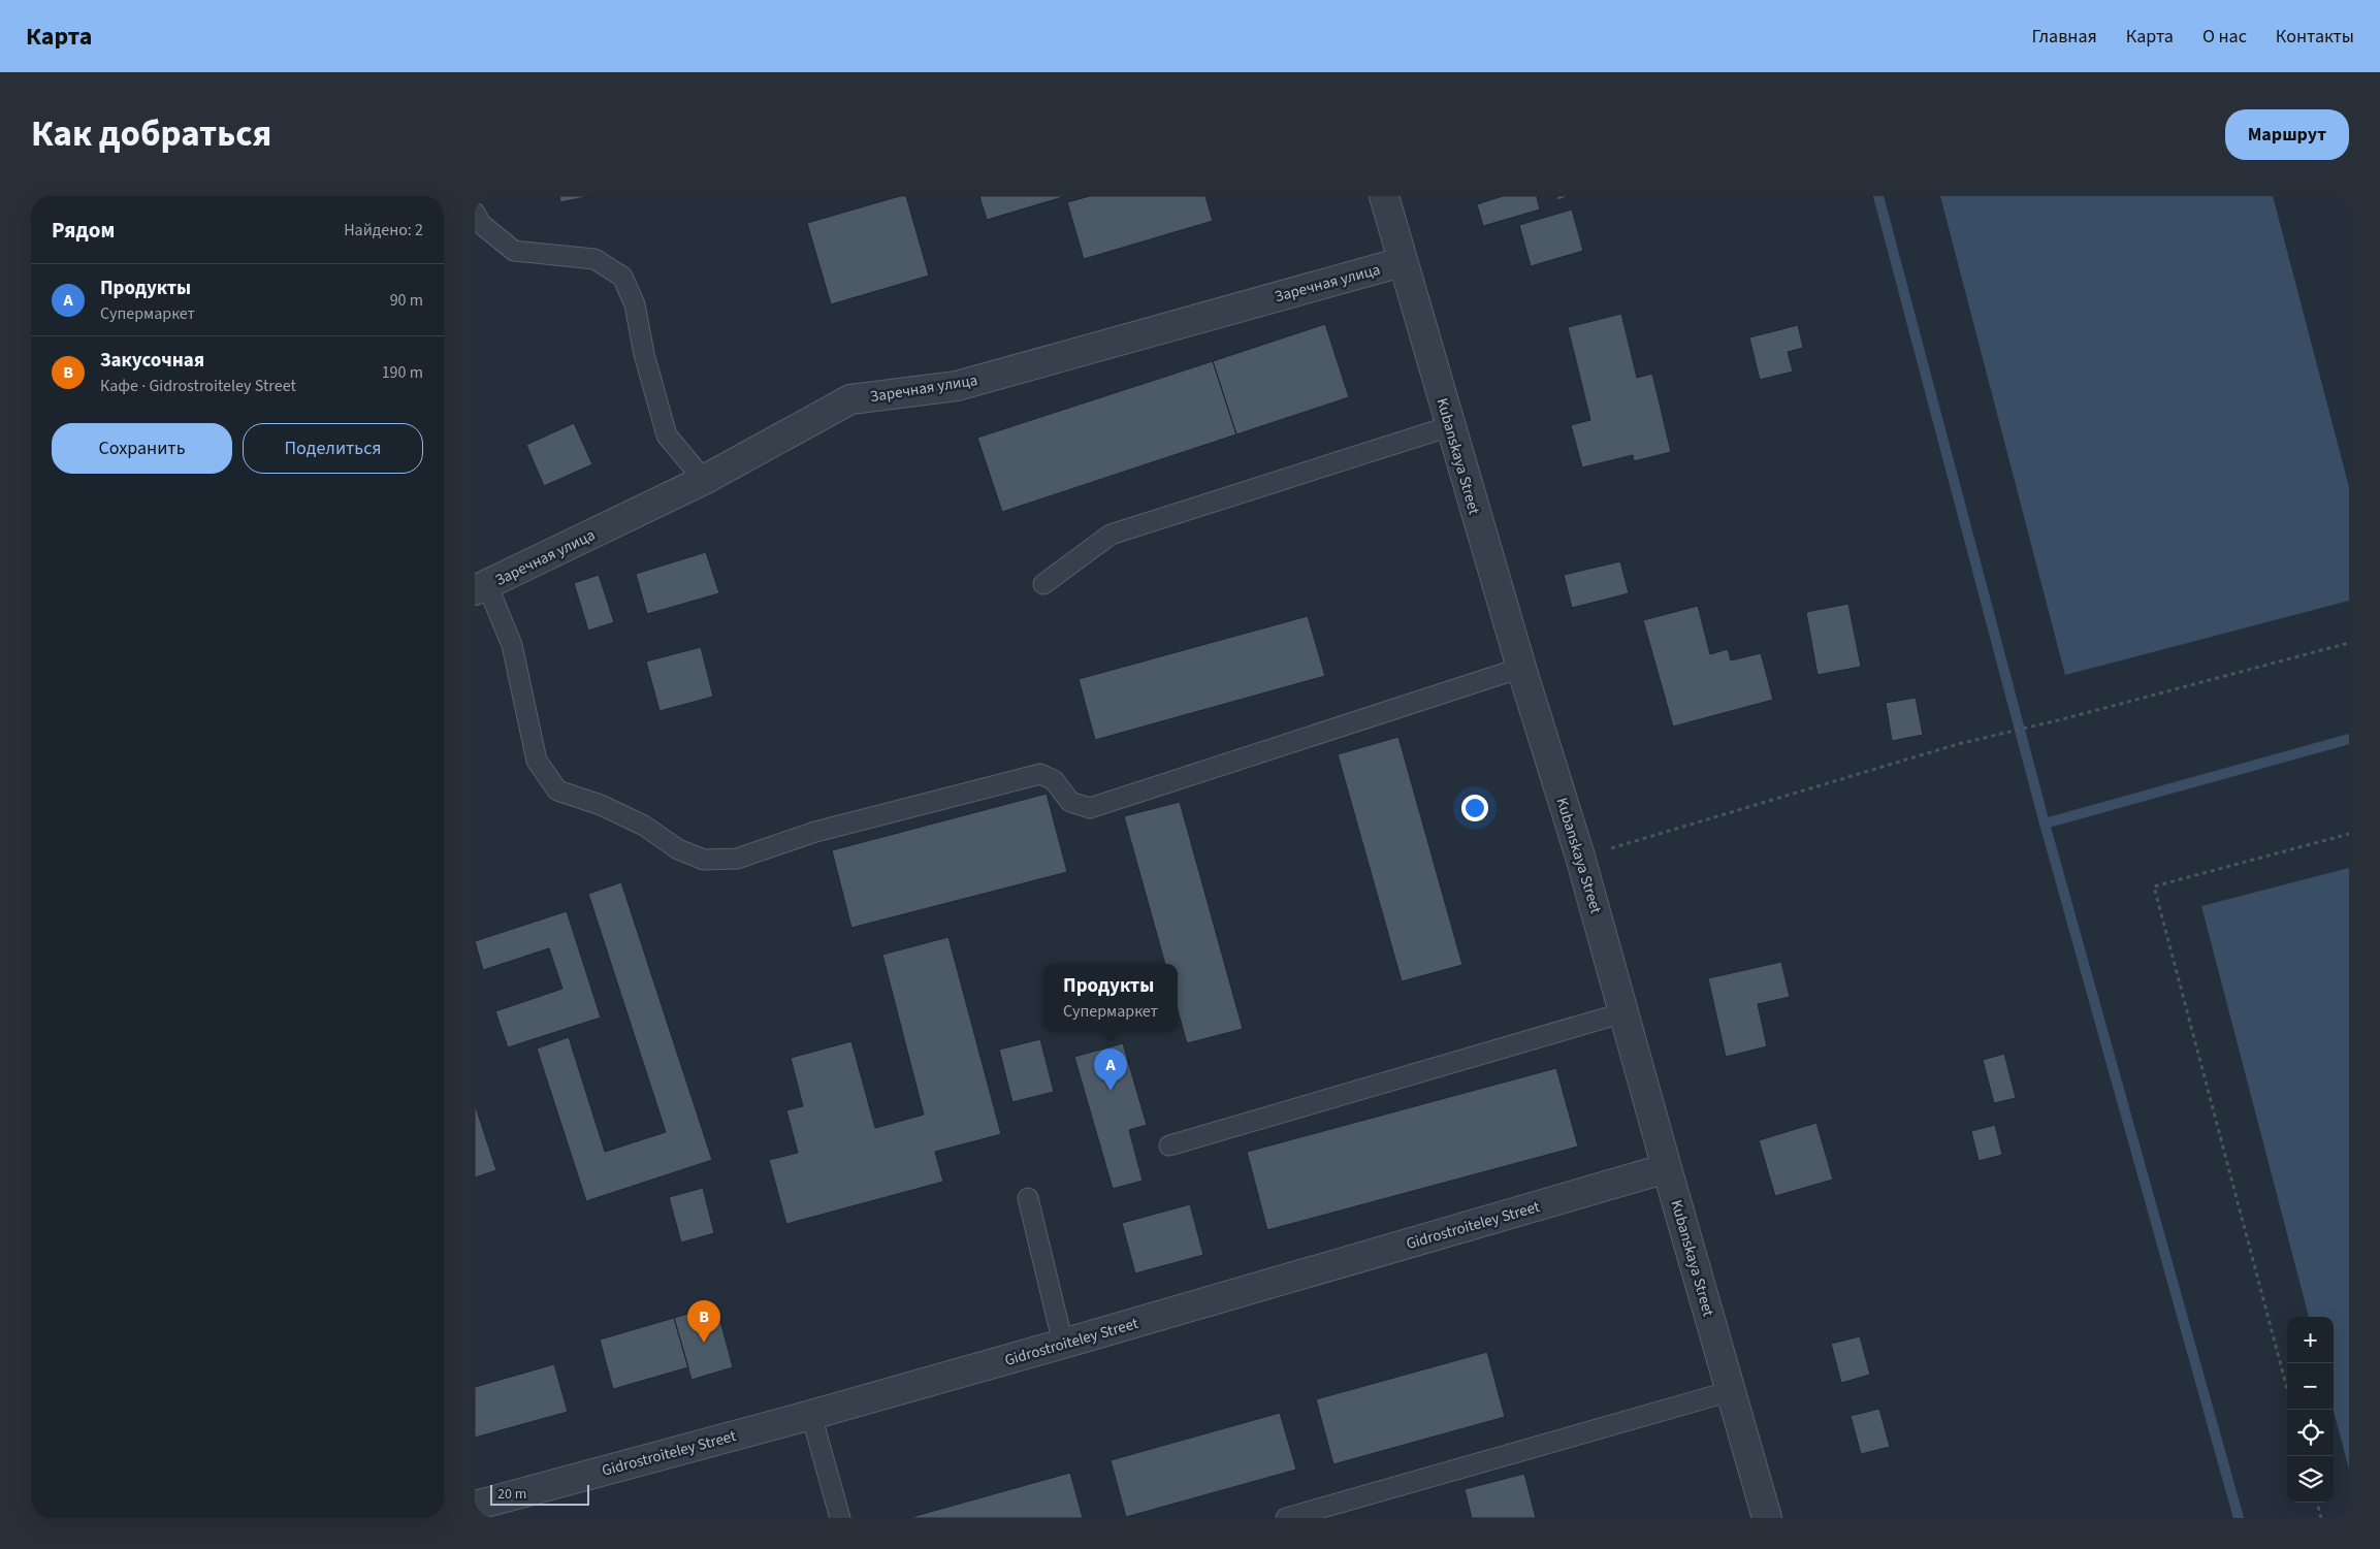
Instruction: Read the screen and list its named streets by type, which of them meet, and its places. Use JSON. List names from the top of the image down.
{
  "streets": {
    "street": ["Заречная улица", "Kubanskaya Street", "Gidrostroiteley Street"]
  },
  "crossings": [
    ["Заречная улица", "Kubanskaya Street"],
    ["Kubanskaya Street", "Gidrostroiteley Street"]
  ],
  "scale_bar": "20 m",
  "page": {
    "header": "Карта",
    "nav": [
      "Главная",
      "Карта",
      "О нас",
      "Контакты"
    ],
    "title": "Как добраться",
    "buttons": [
      "Маршрут",
      ["Сохранить", "Поделиться"]
    ],
    "heading": ["Рядом", "Найдено: 2"],
    "list": [
      {
        "mark": "A",
        "name": "Продукты",
        "note": "Супермаркет",
        "value": "90 m"
      },
      {
        "mark": "B",
        "name": "Закусочная",
        "note": "Кафе · Gidrostroiteley Street",
        "value": "190 m"
      }
    ],
    "popup": ["Продукты", "Супермаркет"],
    "pins": ["A", "B"],
    "map_buttons": ["+", "−"],
    "scale": "20 m"
  }
}
